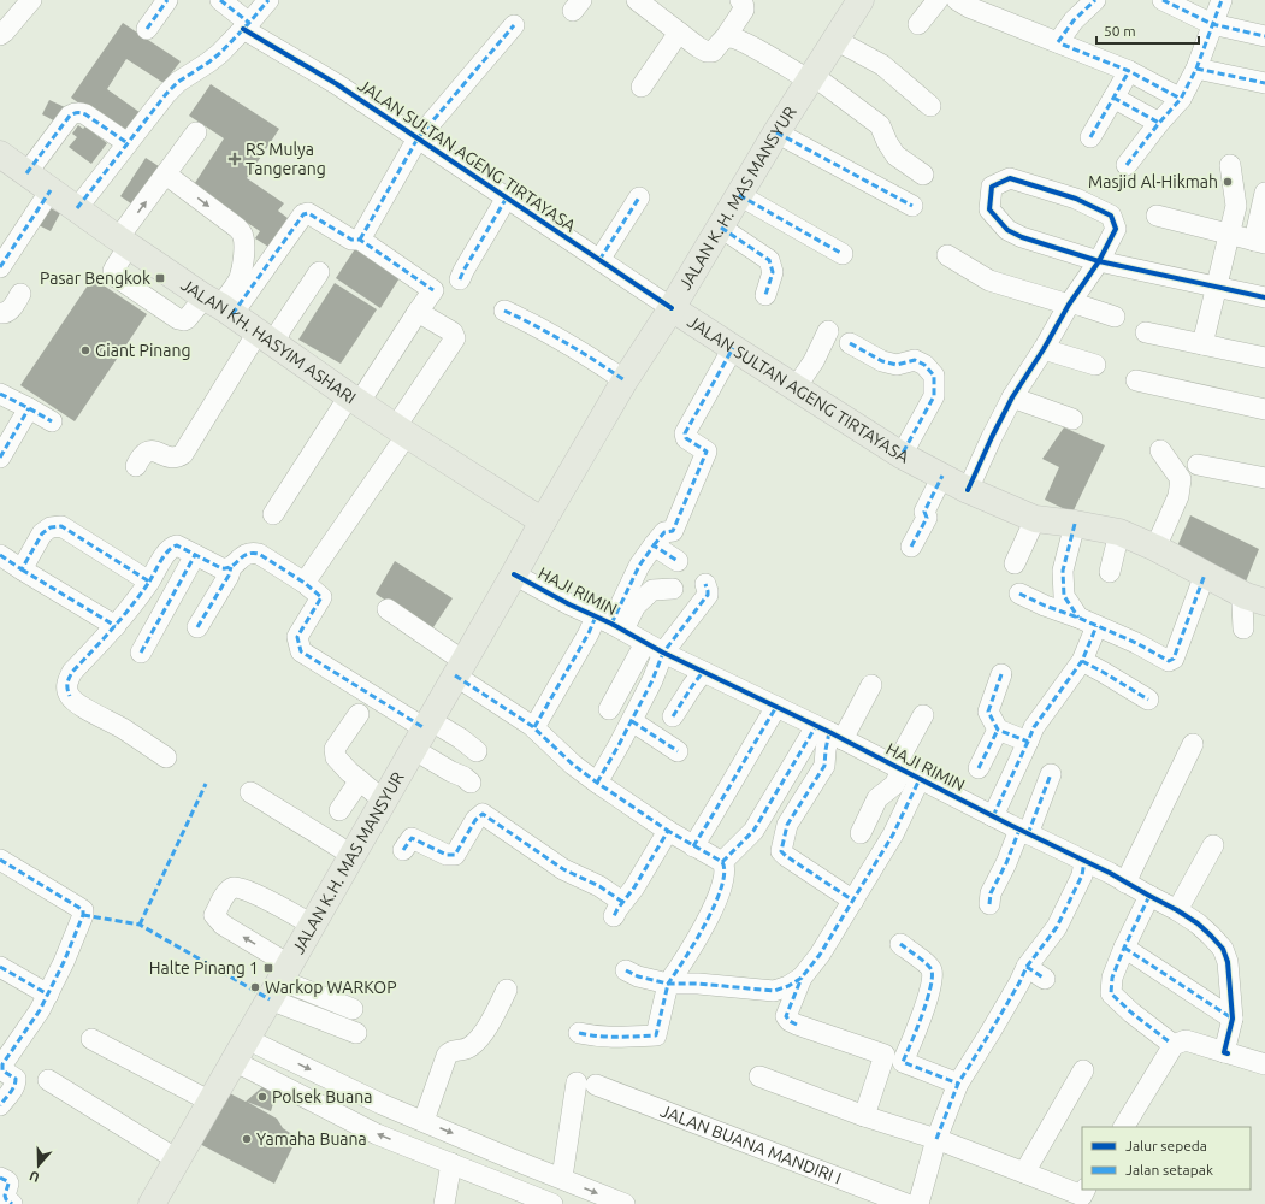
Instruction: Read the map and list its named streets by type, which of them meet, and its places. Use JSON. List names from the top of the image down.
{
  "streets": {
    "main road": [
      "JALAN SULTAN AGENG TIRTAYASA",
      "JALAN K. H. MAS MANSYUR",
      "JALAN KH. HASYIM ASHARI",
      "JALAN K.H. MAS MANSYUR"
    ],
    "street": ["HAJI RIMIN", "JALAN BUANA MANDIRI I"]
  },
  "crossings": [
    ["JALAN SULTAN AGENG TIRTAYASA", "JALAN K. H. MAS MANSYUR"],
    ["JALAN K. H. MAS MANSYUR", "JALAN KH. HASYIM ASHARI"],
    ["JALAN K. H. MAS MANSYUR", "JALAN K.H. MAS MANSYUR"],
    ["JALAN KH. HASYIM ASHARI", "JALAN K.H. MAS MANSYUR"],
    ["HAJI RIMIN", "JALAN K.H. MAS MANSYUR"]
  ],
  "places": {
    "health": ["RS Mulya Tangerang"],
    "other": [
      "Masjid Al-Hikmah",
      "Giant Pinang",
      "Warkop WARKOP",
      "Polsek Buana",
      "Yamaha Buana"
    ],
    "transit": ["Pasar Bengkok", "Halte Pinang 1"]
  },
  "legend": ["Jalur sepeda", "Jalan setapak"],
  "scale_bar": "50 m",
  "north": "bottom"
}
